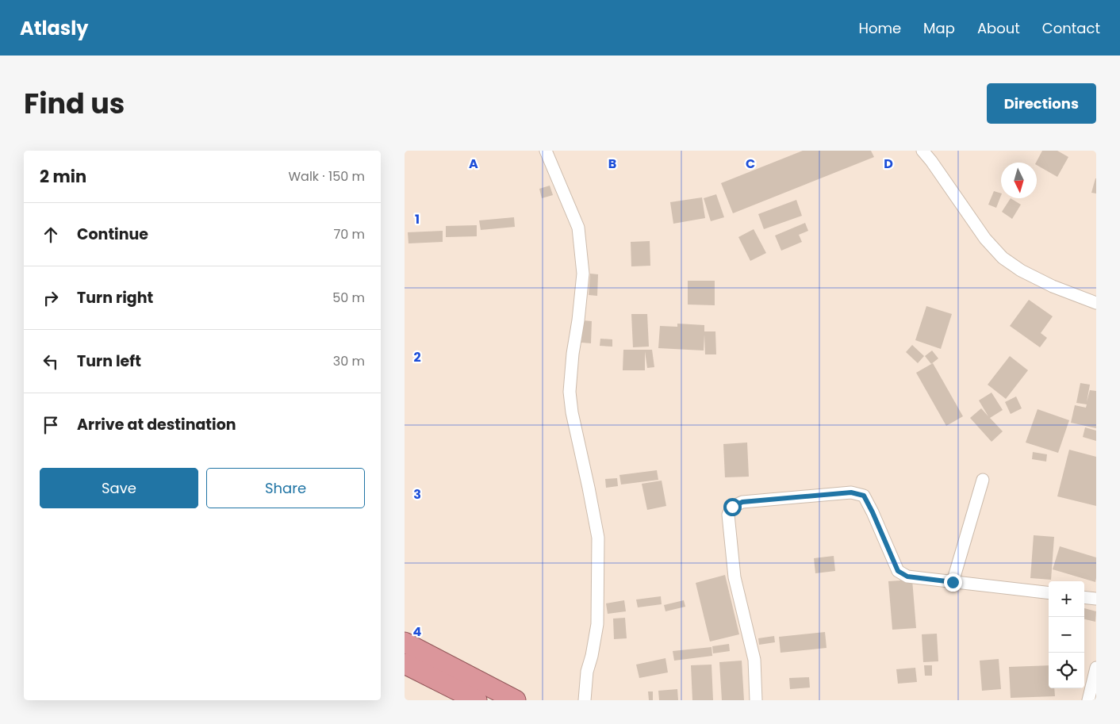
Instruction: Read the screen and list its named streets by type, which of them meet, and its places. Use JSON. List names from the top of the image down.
{
  "north": "bottom",
  "page": {
    "header": "Atlasly",
    "nav": [
      "Home",
      "Map",
      "About",
      "Contact"
    ],
    "title": "Find us",
    "buttons": [
      "Directions",
      ["Save", "Share"]
    ],
    "heading": ["2 min", "Walk · 150 m"],
    "list": [
      ["Continue", "70 m"],
      ["Turn right", "50 m"],
      ["Turn left", "30 m"],
      "Arrive at destination"
    ],
    "map_buttons": ["+", "−"]
  },
  "grid": {
    "columns": [
      "A",
      "B",
      "C",
      "D"
    ],
    "rows": [
      "1",
      "2",
      "3",
      "4"
    ]
  }
}
